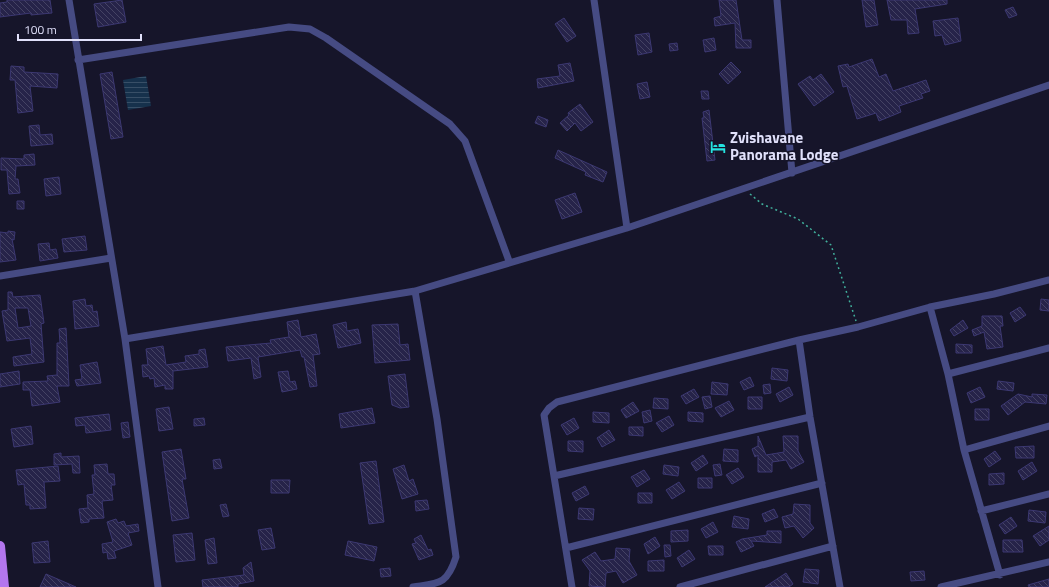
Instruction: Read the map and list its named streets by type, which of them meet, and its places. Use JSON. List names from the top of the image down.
{
  "places": {
    "hotel": ["Zvishavane Panorama Lodge"]
  },
  "scale_bar": "100 m"
}
